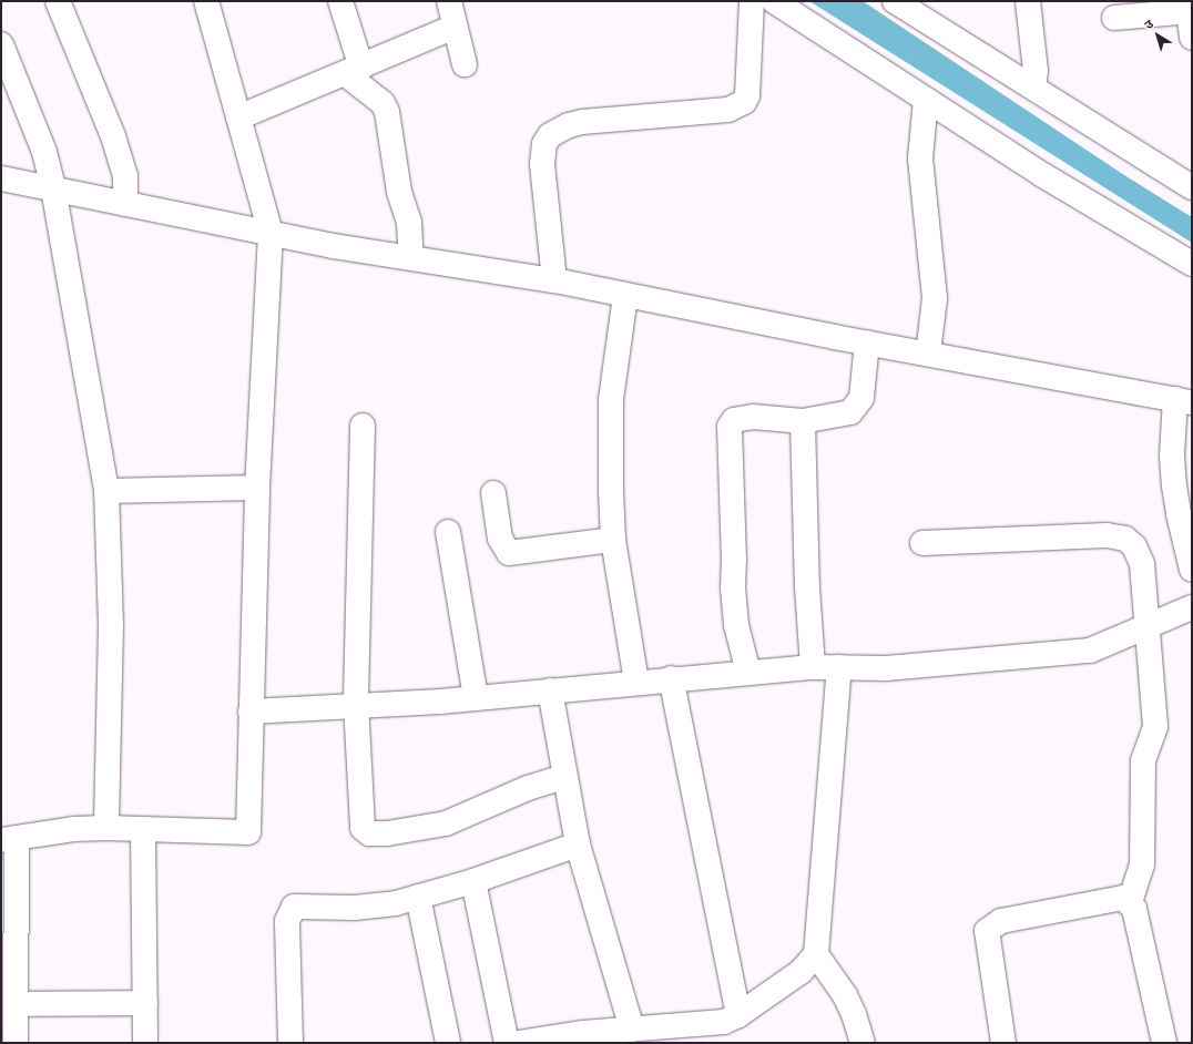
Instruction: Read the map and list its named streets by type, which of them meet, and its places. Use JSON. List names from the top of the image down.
{
  "north": "top left"
}
